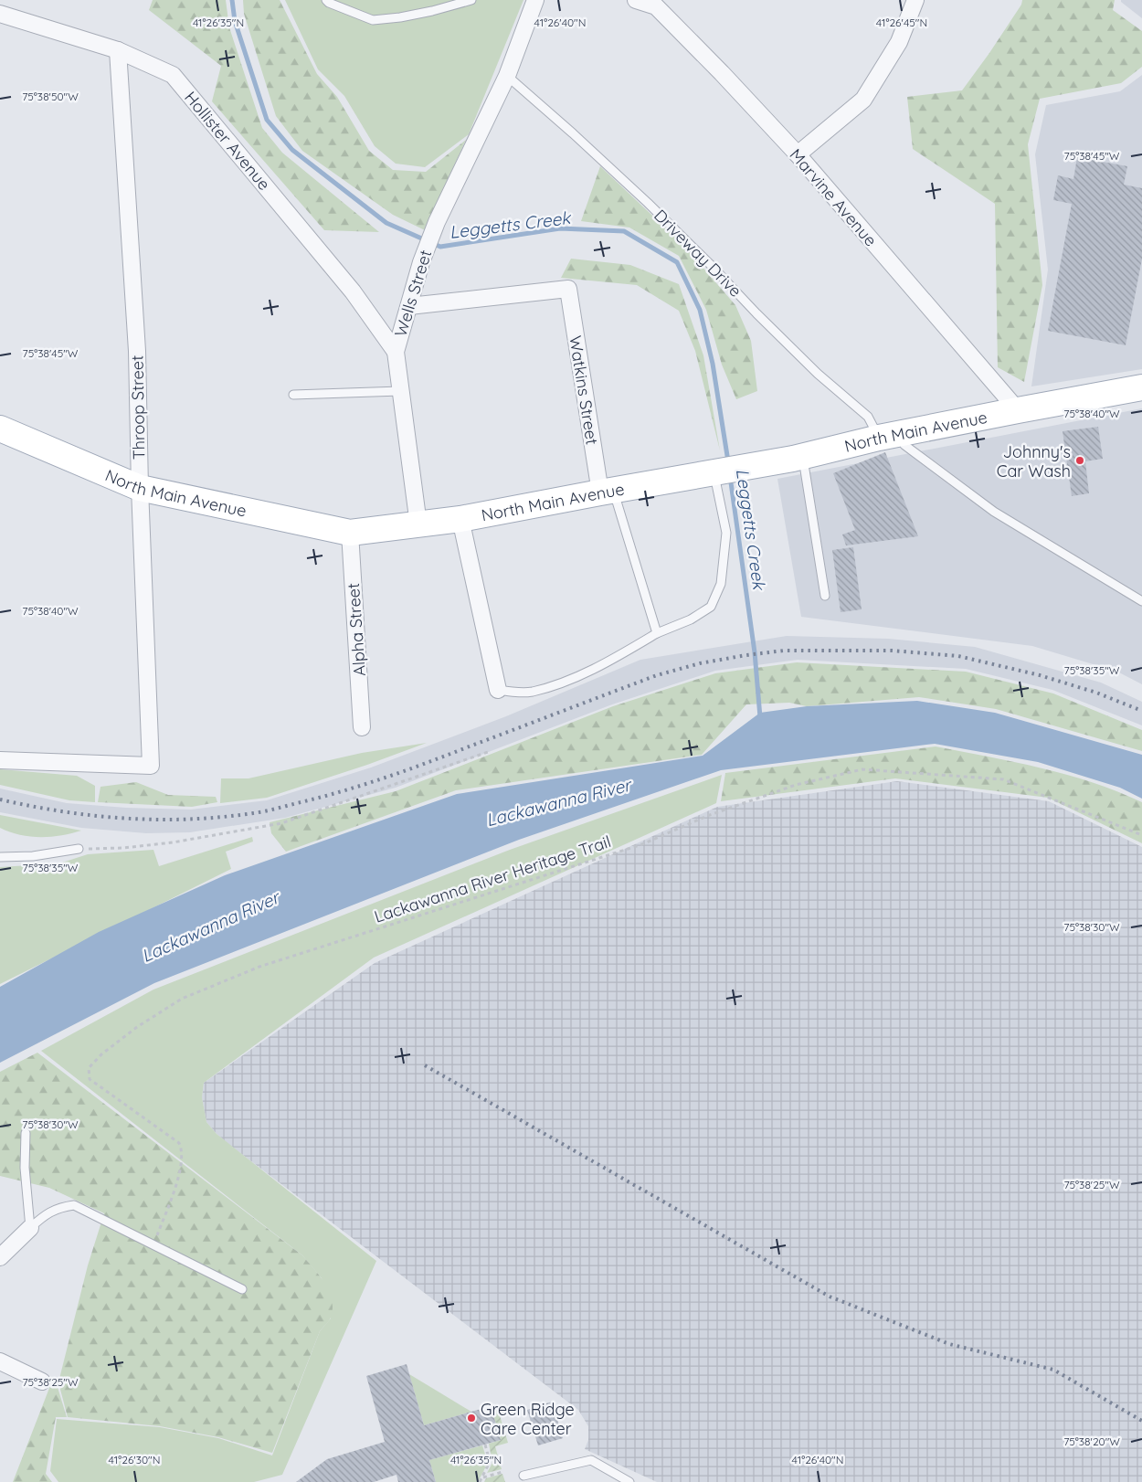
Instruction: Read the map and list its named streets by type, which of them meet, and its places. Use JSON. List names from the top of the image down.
{
  "streets": {
    "main road": ["North Main Avenue"],
    "street": [
      "Hollister Avenue",
      "Marvine Avenue",
      "Wells Street",
      "Watkins Street",
      "Throop Street",
      "Alpha Street"
    ],
    "lane": ["Driveway Drive"],
    "path": ["Lackawanna River Heritage Trail"]
  },
  "crossings": [
    ["Hollister Avenue", "Wells Street"],
    ["Hollister Avenue", "Throop Street"],
    ["Marvine Avenue", "North Main Avenue"],
    ["Driveway Drive", "Wells Street"],
    ["Driveway Drive", "North Main Avenue"],
    ["Wells Street", "Watkins Street"],
    ["Wells Street", "North Main Avenue"],
    ["Watkins Street", "North Main Avenue"],
    ["Throop Street", "North Main Avenue"],
    ["North Main Avenue", "Alpha Street"]
  ],
  "water": ["Leggetts Creek", "Lackawanna River"],
  "places": ["Johnny's Car Wash", "Green Ridge Care Center"],
  "coordinates": [
    "41°26'35\"N",
    "41°26'40\"N",
    "41°26'45\"N",
    "75°38'50\"W",
    "75°38'45\"W",
    "75°38'40\"W",
    "75°38'35\"W",
    "75°38'30\"W",
    "75°38'25\"W",
    "75°38'20\"W",
    "41°26'30\"N"
  ]
}
